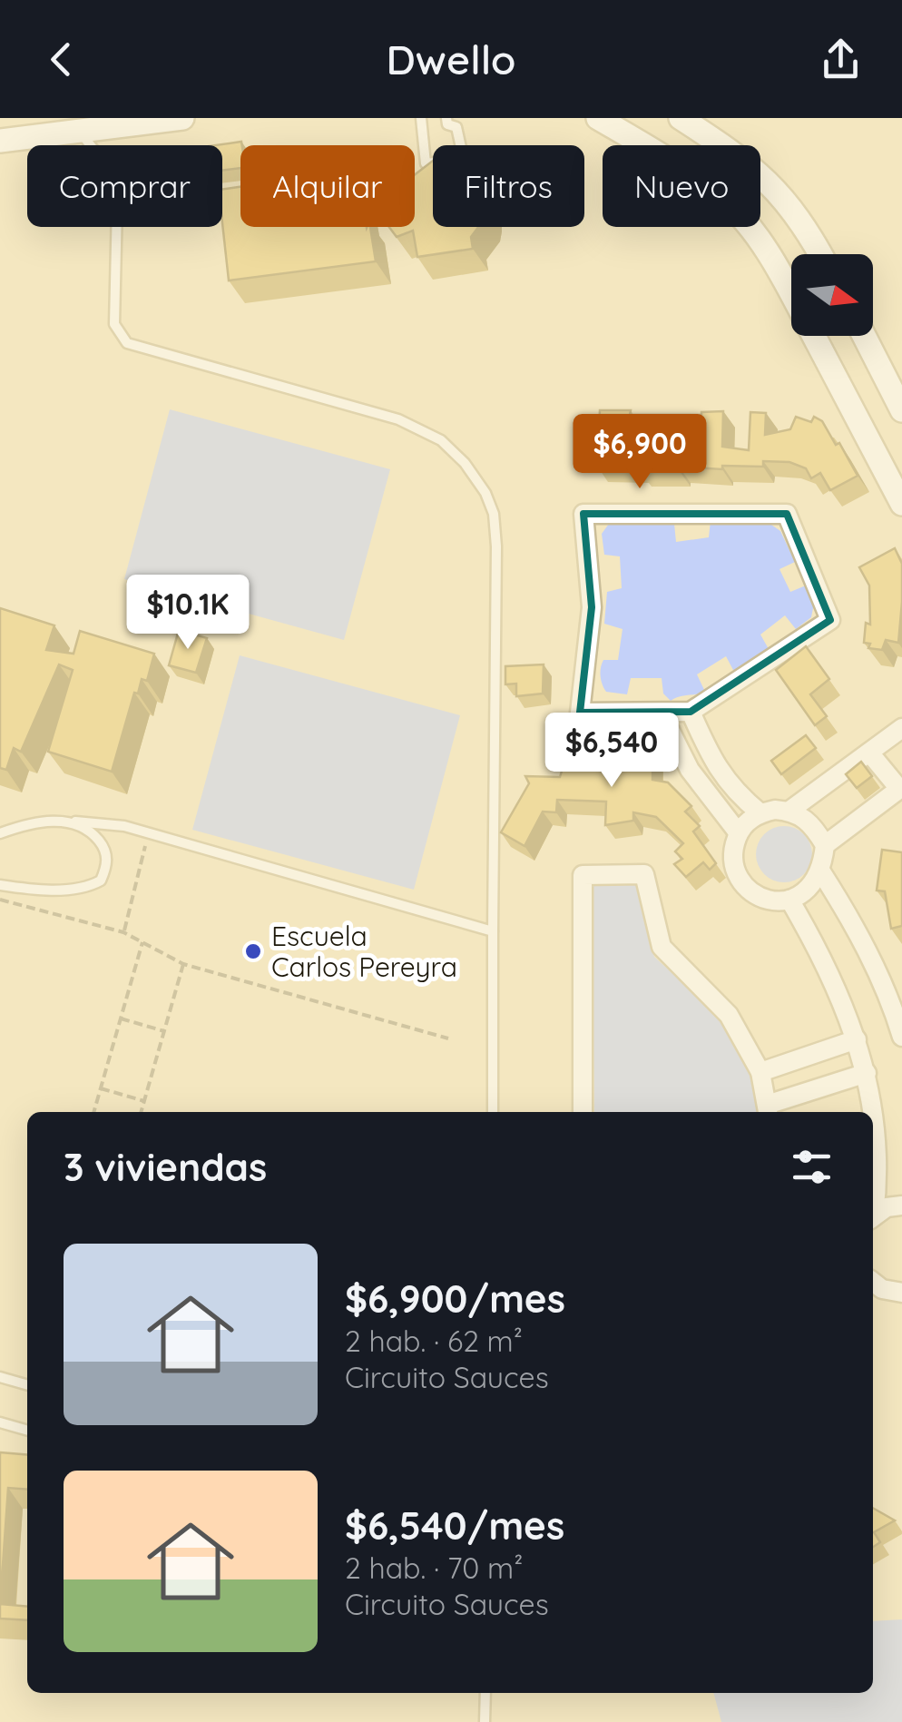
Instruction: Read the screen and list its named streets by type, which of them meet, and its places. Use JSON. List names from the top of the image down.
{
  "places": ["Escuela Carlos Pereyra"],
  "north": "right",
  "page": {
    "header": "Dwello",
    "chip": [
      "Comprar",
      "Alquilar",
      "Filtros",
      "Nuevo"
    ],
    "price": ["$6,900", "$10.1K", "$6,540"],
    "heading": "3 viviendas",
    "list": [
      {
        "name": "$6,900/mes",
        "note": "2 hab. · 62 m² · Circuito Sauces"
      },
      {
        "name": "$6,540/mes",
        "note": "2 hab. · 70 m² · Circuito Sauces"
      }
    ]
  }
}
